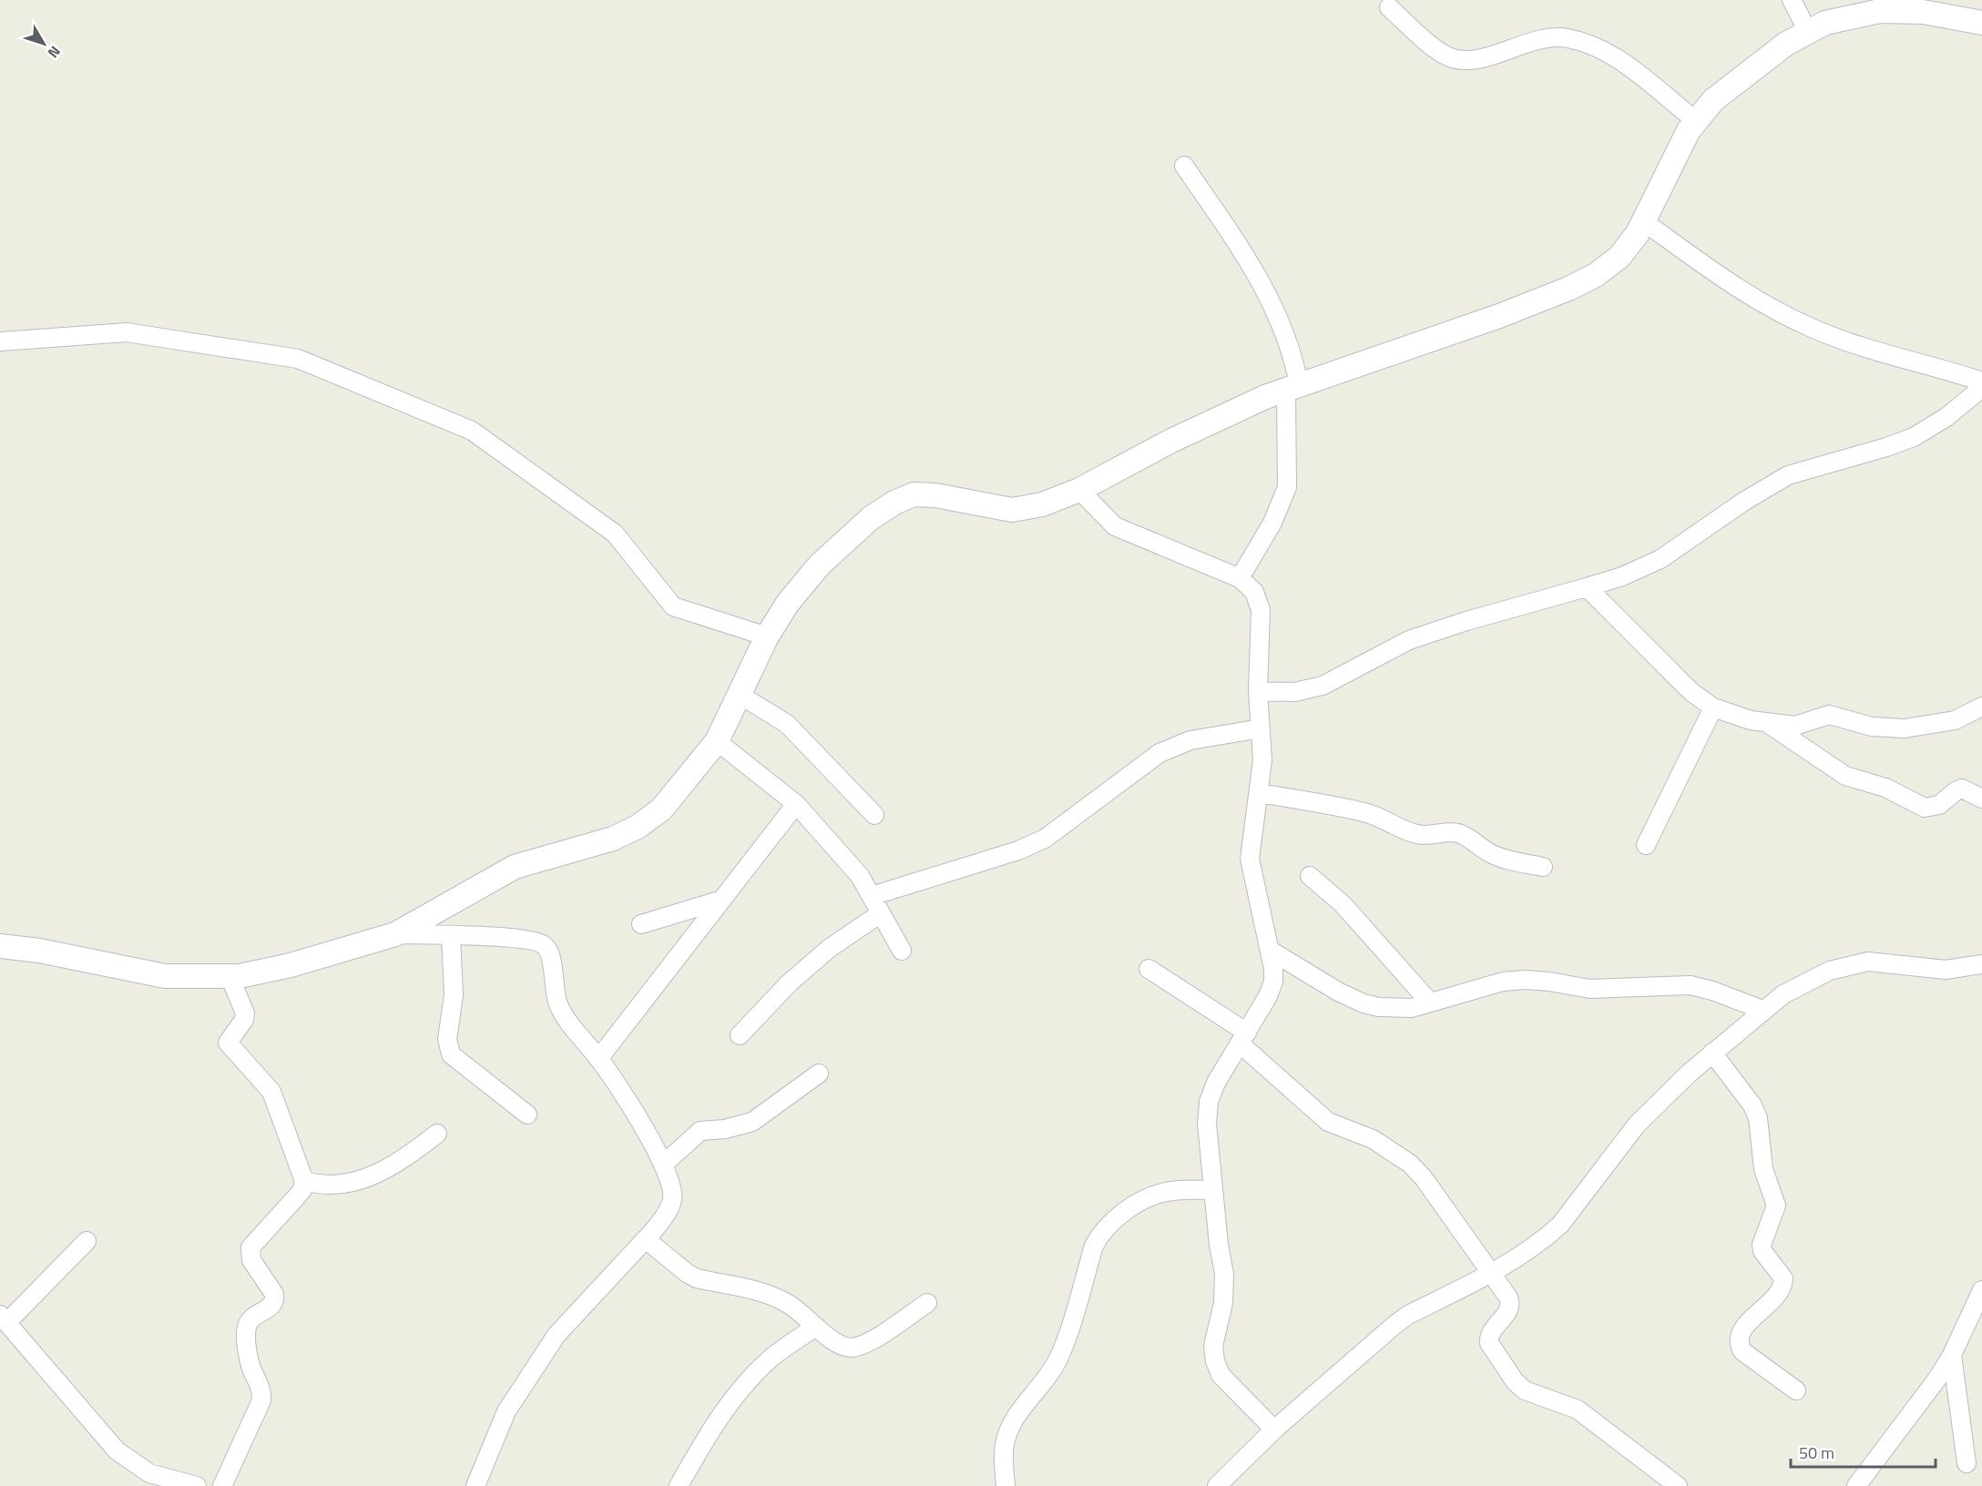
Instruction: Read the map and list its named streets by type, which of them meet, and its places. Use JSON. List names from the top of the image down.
{
  "scale_bar": "50 m",
  "north": "bottom right"
}
